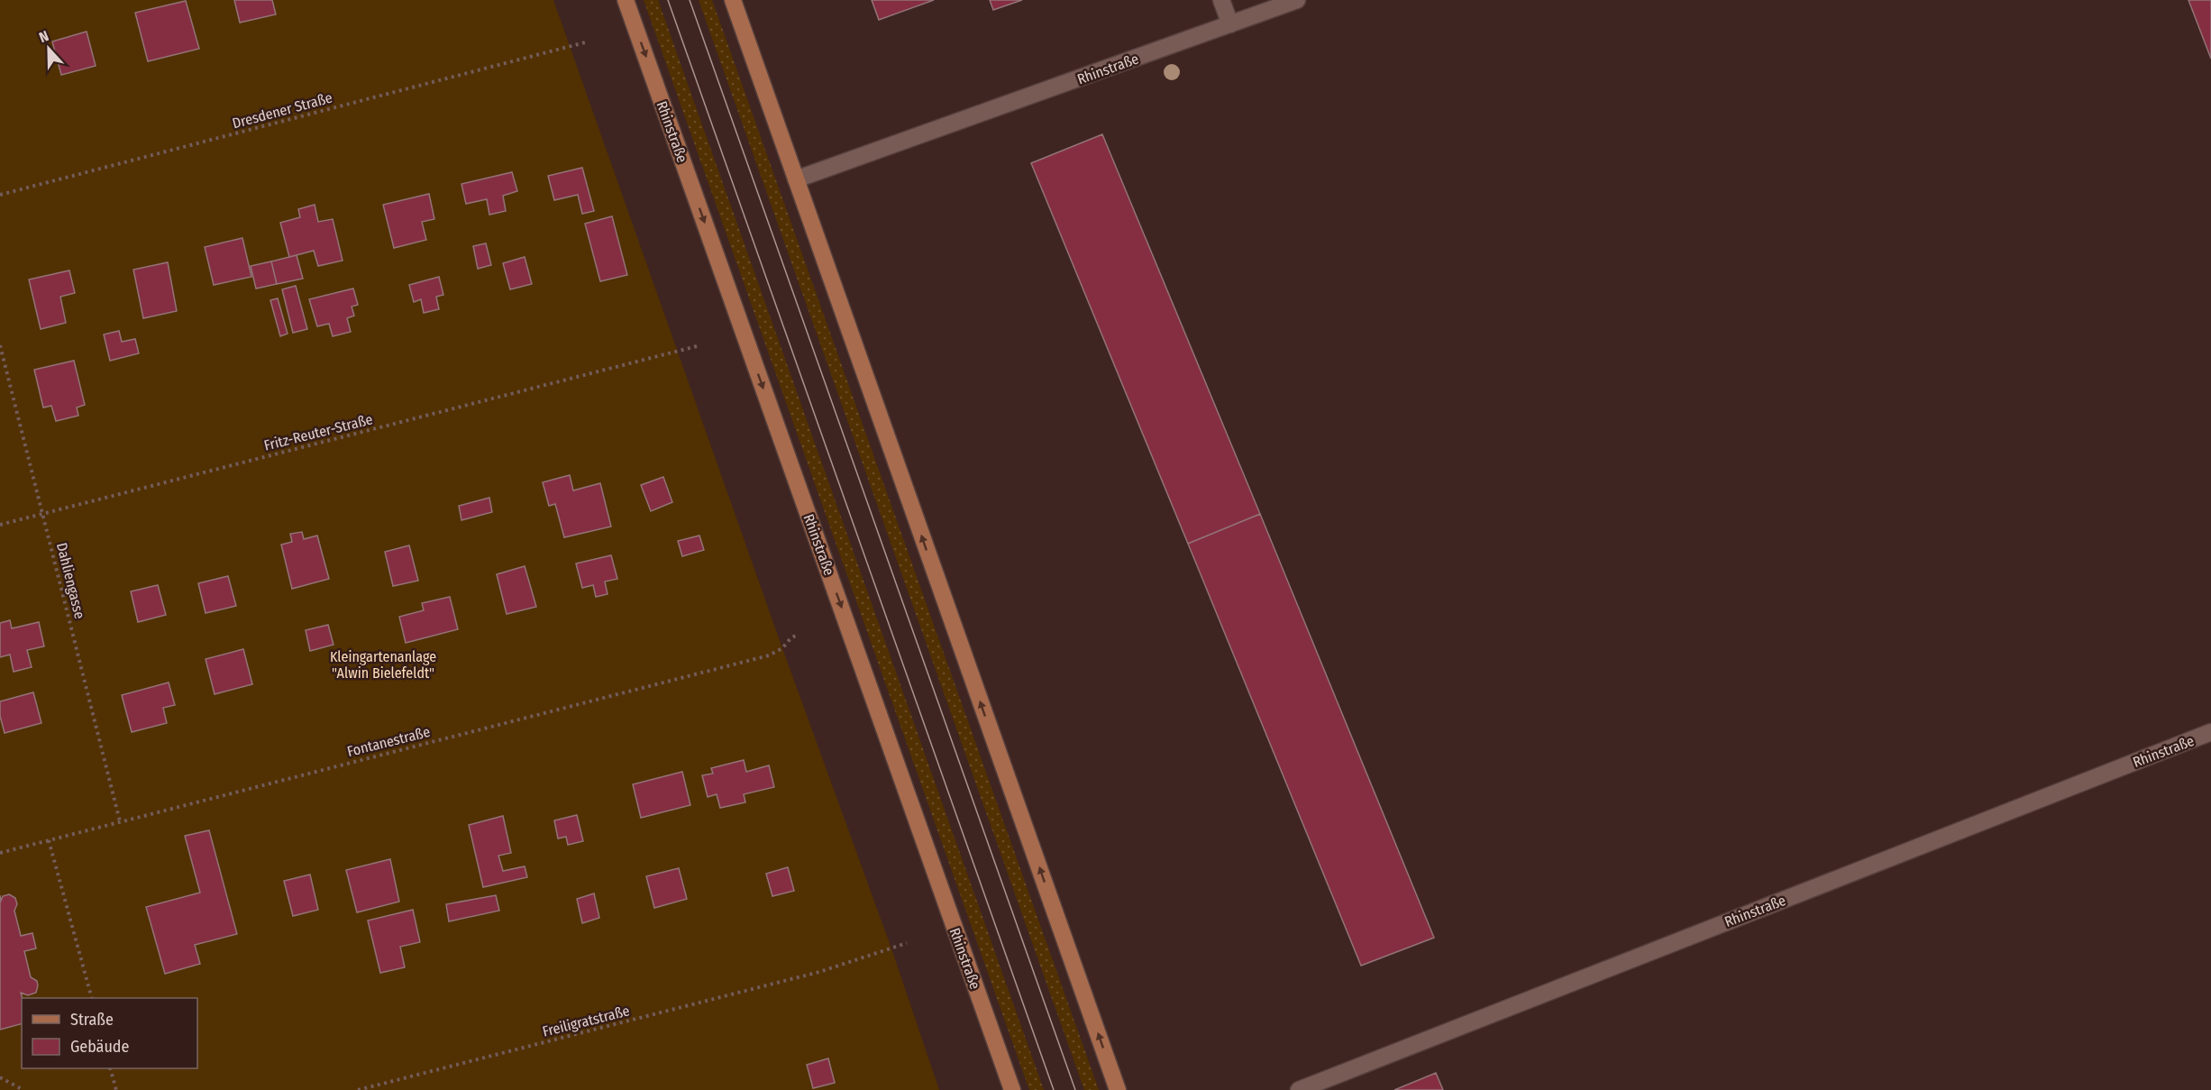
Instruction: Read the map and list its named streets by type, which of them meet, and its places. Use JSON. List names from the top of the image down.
{
  "streets": {
    "main road": ["Rhinstraße"],
    "path": [
      "Dresdener Straße",
      "Fritz-Reuter-Straße",
      "Dahliengasse",
      "Fontanestraße",
      "Freiligratstraße"
    ]
  },
  "crossings": [
    ["Fritz-Reuter-Straße", "Dahliengasse"],
    ["Dahliengasse", "Fontanestraße"]
  ],
  "parks": ["Kleingartenanlage \"Alwin Bielefeldt\""],
  "legend": ["Straße", "Gebäude"],
  "north": "top"
}
